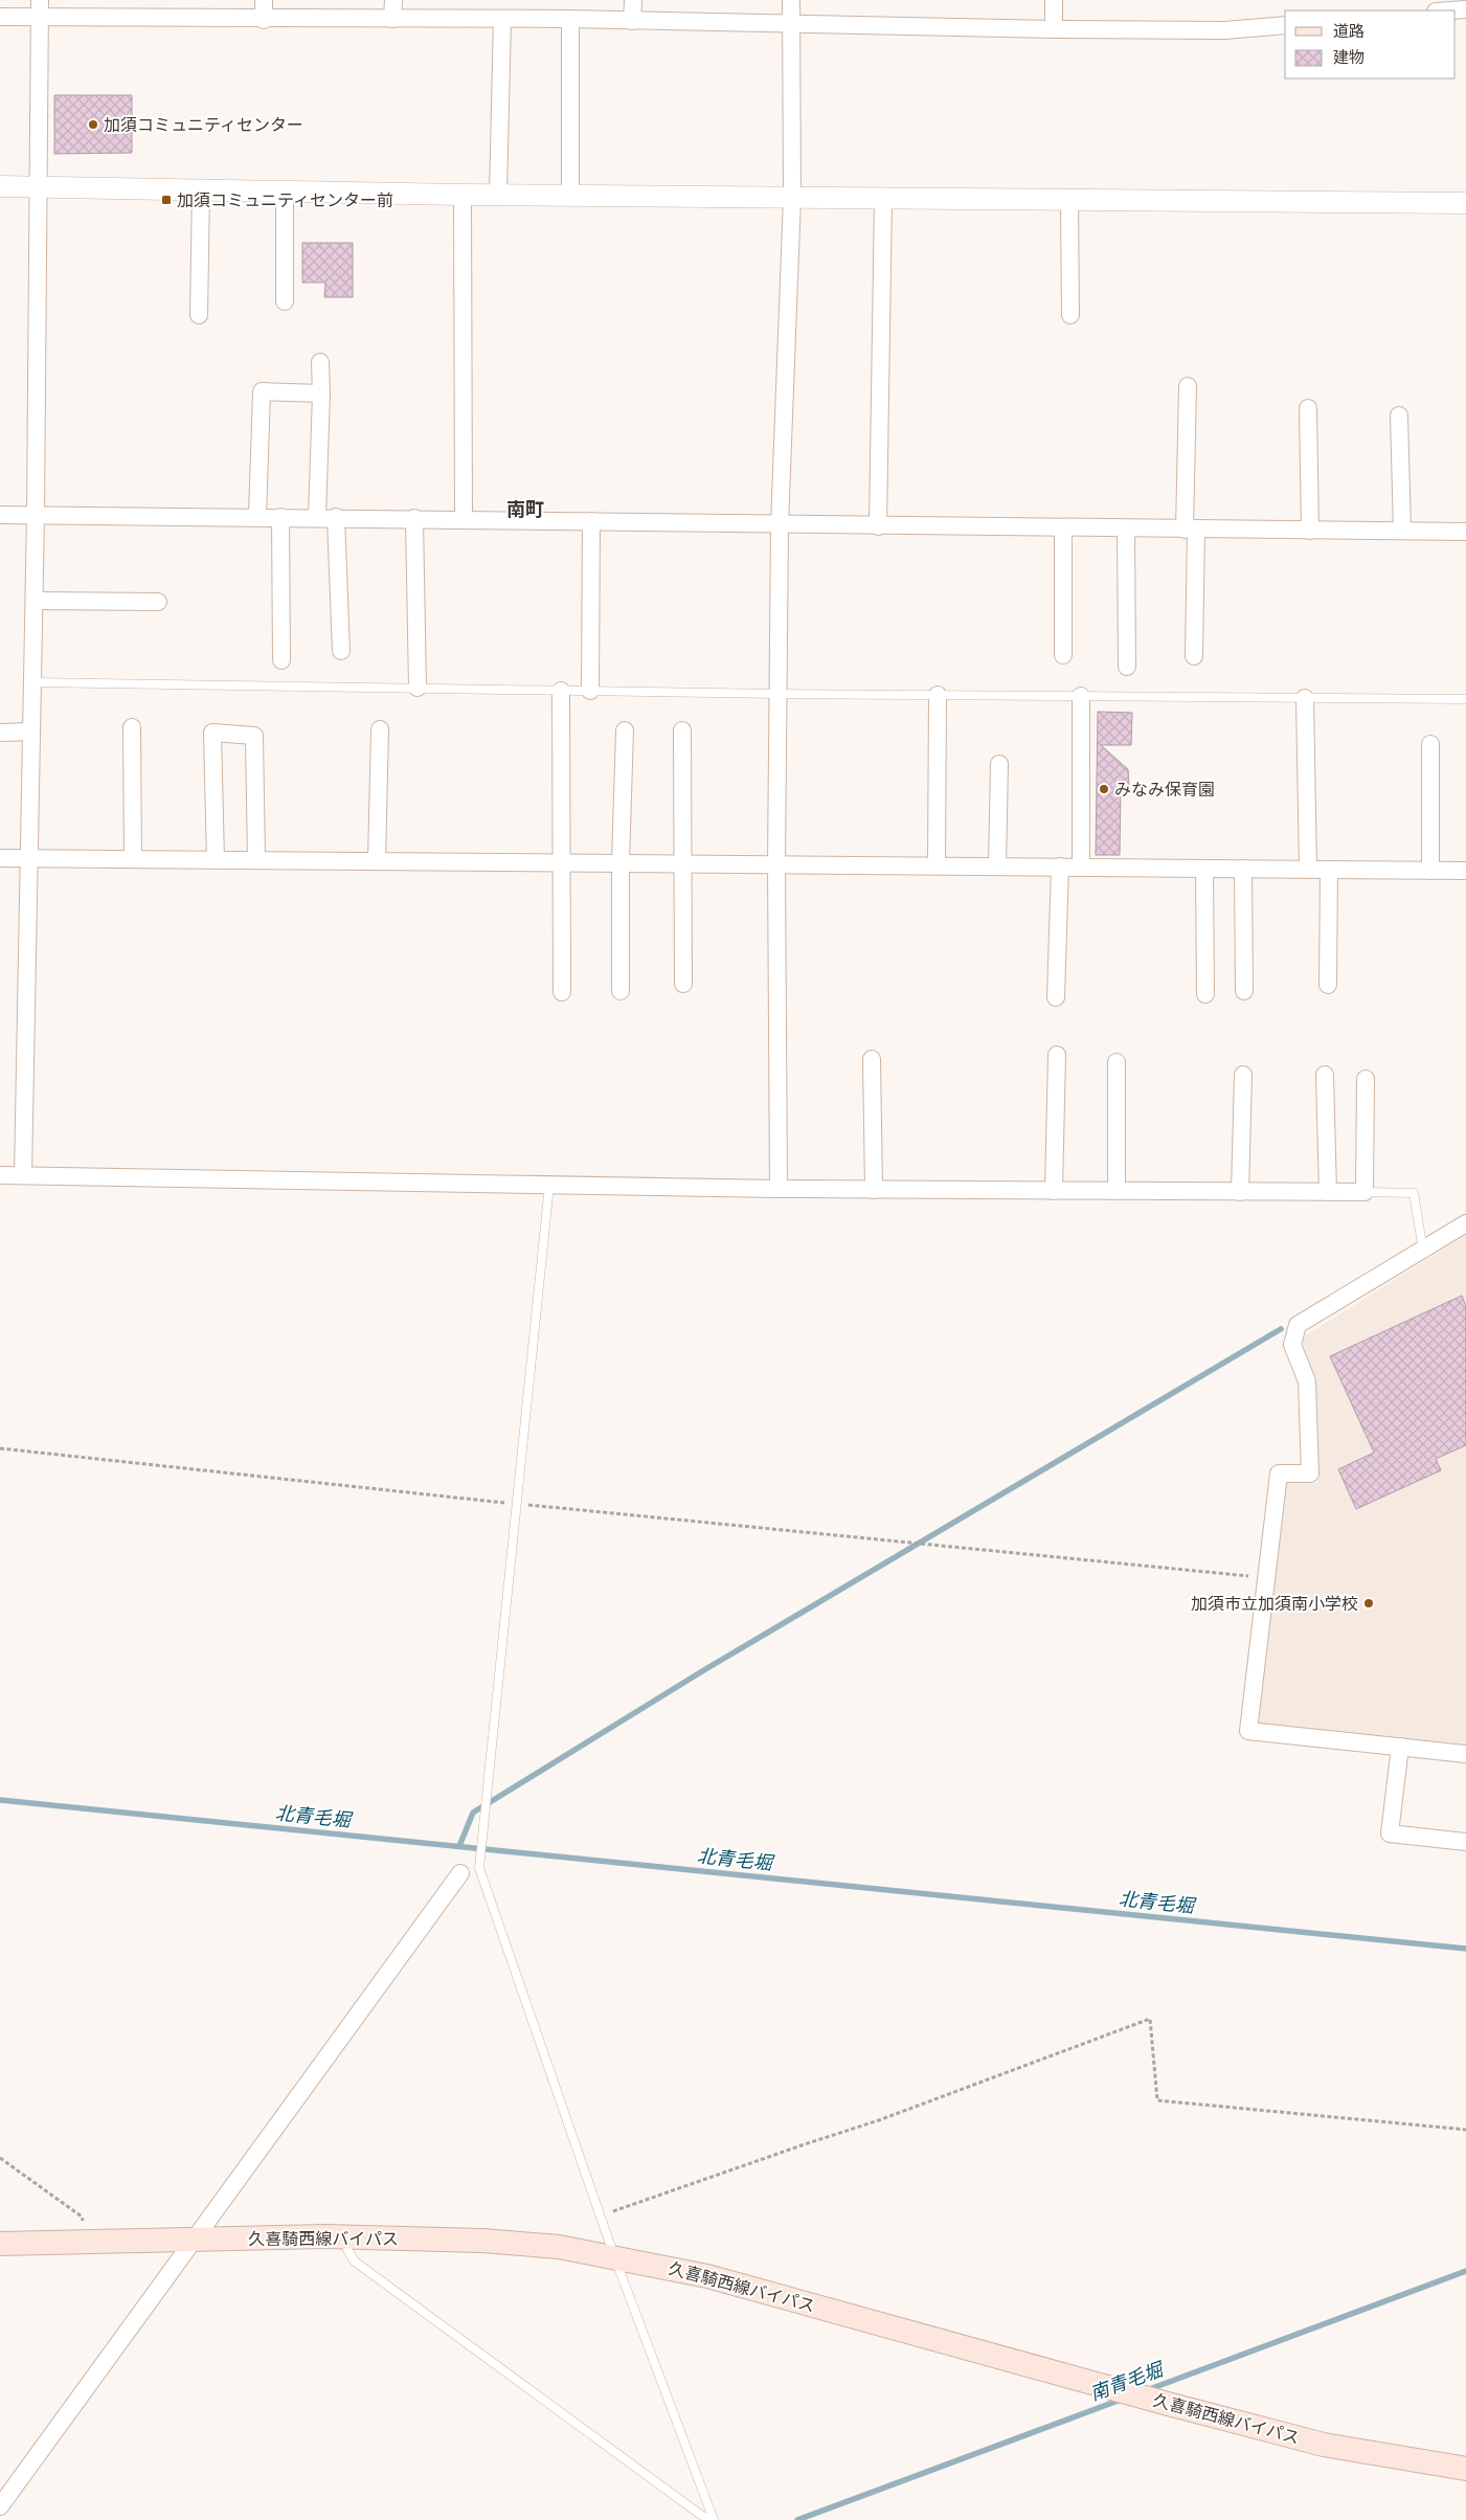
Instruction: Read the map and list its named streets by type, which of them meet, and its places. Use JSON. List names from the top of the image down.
{
  "streets": {
    "main road": ["久喜騎西線バイパス"]
  },
  "districts": ["南町"],
  "water": ["北青毛堀", "南青毛堀"],
  "places": {
    "other": ["加須コミュニティセンター", "みなみ保育園", "加須市立加須南小学校"],
    "transit": ["加須コミュニティセンター前"]
  },
  "legend": ["道路", "建物"]
}
